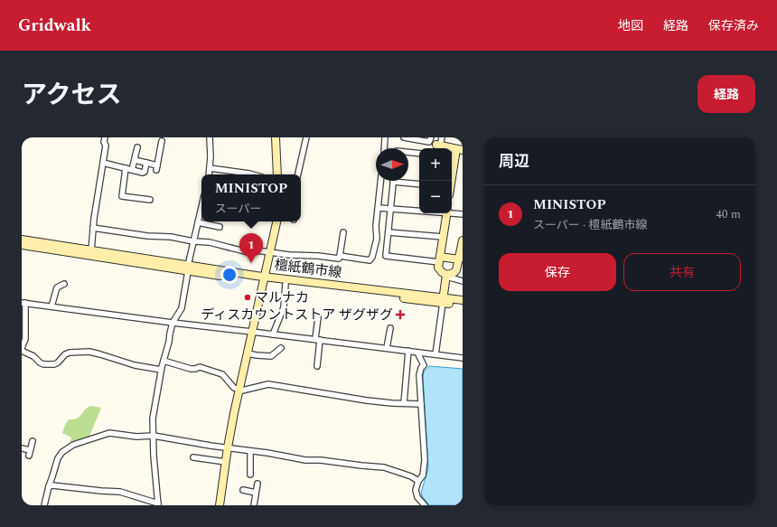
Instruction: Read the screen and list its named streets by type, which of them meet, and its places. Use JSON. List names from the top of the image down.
{
  "streets": {
    "main road": ["檀紙鶴市線"]
  },
  "places": {
    "other": ["マルナカ"],
    "health": ["ディスカウントストア ザグザグ"]
  },
  "north": "right",
  "page": {
    "header": "Gridwalk",
    "nav": ["地図", "経路", "保存済み"],
    "title": "アクセス",
    "buttons": [
      "経路",
      ["保存", "共有"]
    ],
    "heading": "周辺",
    "map_buttons": ["+", "−"],
    "popup": ["MINISTOP", "スーパー"],
    "list": [
      {
        "mark": "1",
        "name": "MINISTOP",
        "note": "スーパー · 檀紙鶴市線",
        "value": "40 m"
      }
    ],
    "pins": "1"
  }
}
